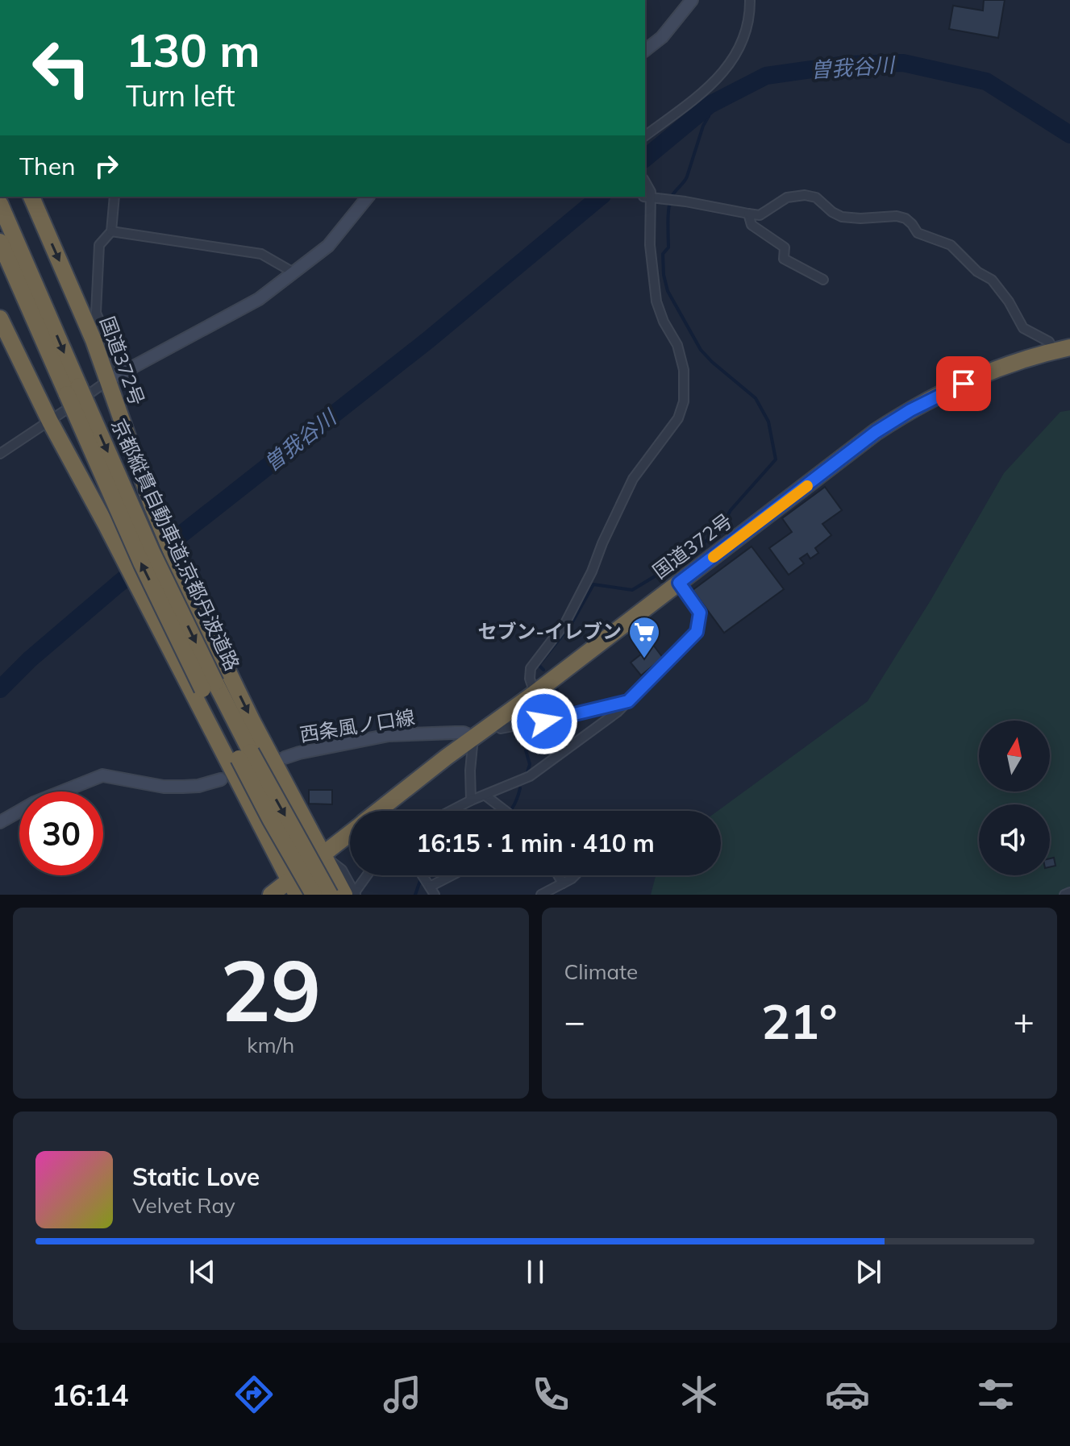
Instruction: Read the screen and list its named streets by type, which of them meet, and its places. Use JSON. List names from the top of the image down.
{
  "streets": {
    "highway": ["国道372号", "京都縦貫自動車道;京都丹波道路"],
    "main road": ["西条風ノ口線"]
  },
  "crossings": [
    ["国道372号", "西条風ノ口線"]
  ],
  "water": ["曽我谷川"],
  "places": {
    "supermarket": ["セブン-イレブン"]
  },
  "north": "top",
  "page": {
    "turn": ["130 m", "Turn left"],
    "then": "Then",
    "limit": "30",
    "trip": "16:15 · 1 min · 410 m",
    "tile": [
      ["29", "km/h"],
      "Climate"
    ],
    "heat": ["−", "21°", "+"],
    "song": ["Static Love", "Velvet Ray"],
    "tabs": "16:14"
  }
}
